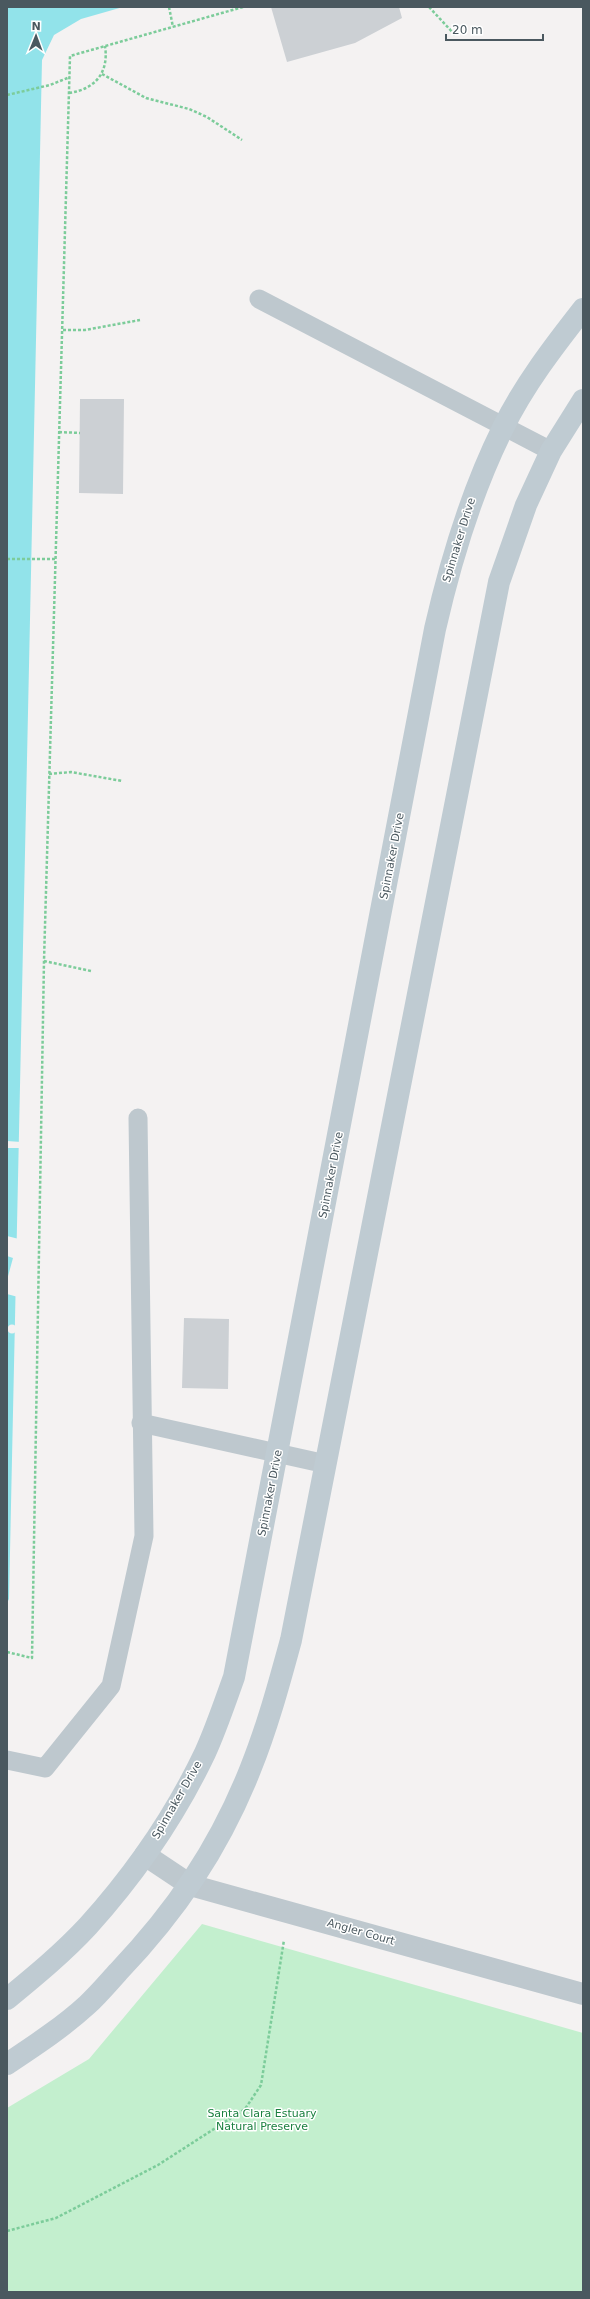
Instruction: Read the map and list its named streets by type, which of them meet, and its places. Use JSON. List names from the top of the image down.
{
  "streets": {
    "street": ["Spinnaker Drive", "Angler Court"]
  },
  "crossings": [
    ["Spinnaker Drive", "Angler Court"]
  ],
  "parks": ["Santa Clara Estuary Natural Preserve"],
  "scale_bar": "20 m",
  "north": "top"
}
